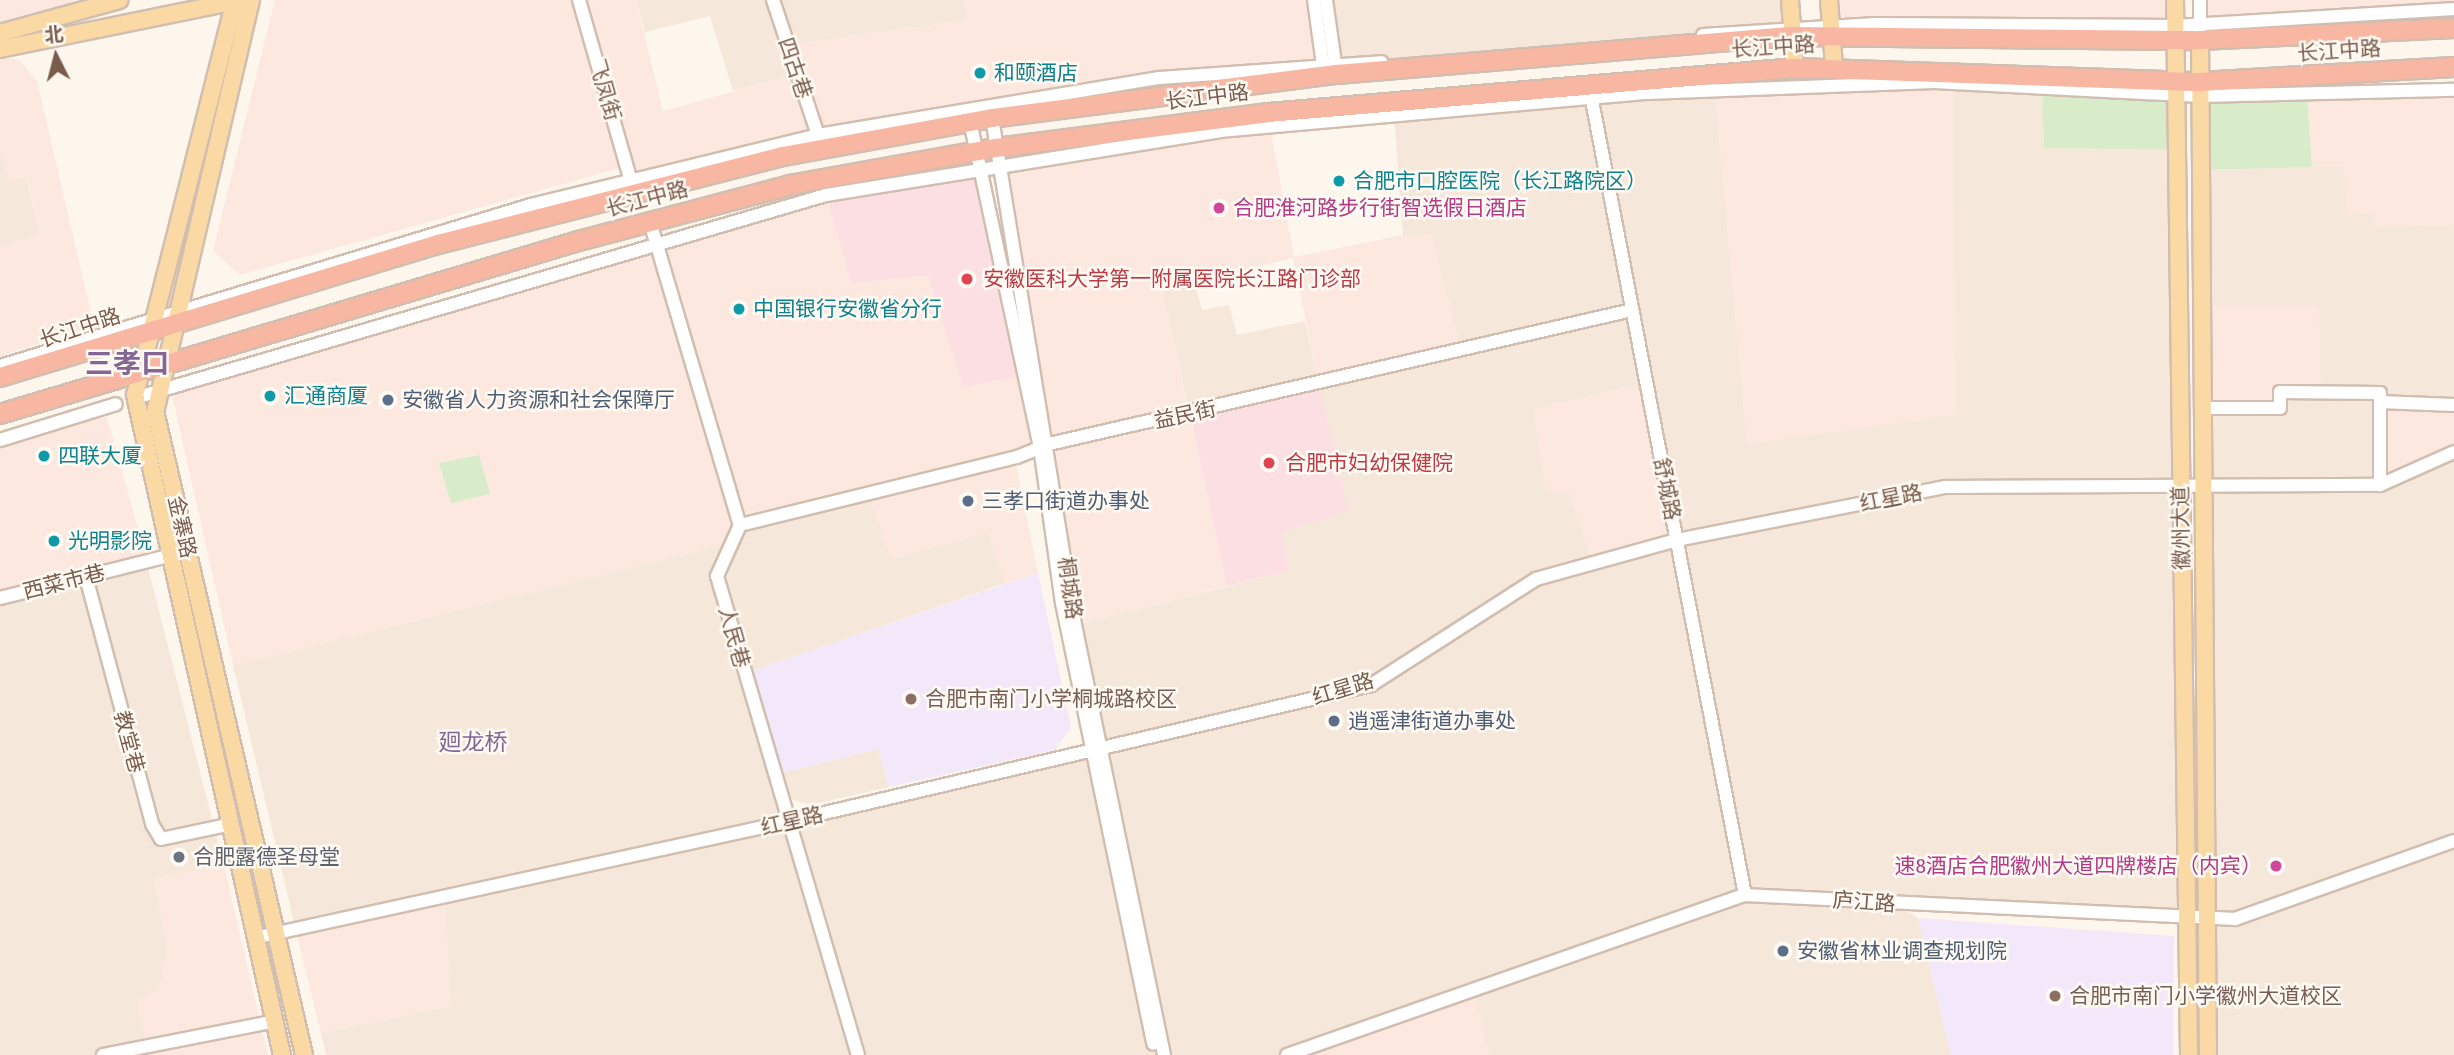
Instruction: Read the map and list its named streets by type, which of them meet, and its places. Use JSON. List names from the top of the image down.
{
  "streets": {
    "highway": ["长江中路"],
    "main road": ["金寨路", "徽州大道"],
    "street": [
      "四古巷",
      "飞凤街",
      "益民街",
      "舒城路",
      "红星路",
      "西菜市巷",
      "桐城路",
      "人民巷",
      "教堂巷",
      "庐江路"
    ]
  },
  "crossings": [
    ["长江中路", "舒城路"],
    ["长江中路", "金寨路"],
    ["长江中路", "徽州大道"],
    ["长江中路", "桐城路"],
    ["益民街", "舒城路"],
    ["益民街", "桐城路"],
    ["益民街", "人民巷"],
    ["舒城路", "红星路"],
    ["舒城路", "庐江路"],
    ["红星路", "金寨路"],
    ["红星路", "徽州大道"],
    ["红星路", "桐城路"],
    ["红星路", "人民巷"],
    ["金寨路", "西菜市巷"],
    ["金寨路", "教堂巷"],
    ["徽州大道", "庐江路"],
    ["西菜市巷", "教堂巷"]
  ],
  "districts": ["三孝口", "廻龙桥"],
  "places": [
    "和颐酒店",
    "合肥市口腔医院（长江路院区）",
    "合肥淮河路步行街智选假日酒店",
    "安徽医科大学第一附属医院长江路门诊部",
    "中国银行安徽省分行",
    "汇通商厦",
    "安徽省人力资源和社会保障厅",
    "四联大厦",
    "合肥市妇幼保健院",
    "三孝口街道办事处",
    "光明影院",
    "合肥市南门小学桐城路校区",
    "逍遥津街道办事处",
    "合肥露德圣母堂",
    "速8酒店合肥徽州大道四牌楼店（内宾）",
    "安徽省林业调查规划院",
    "合肥市南门小学徽州大道校区"
  ],
  "north": "top"
}
